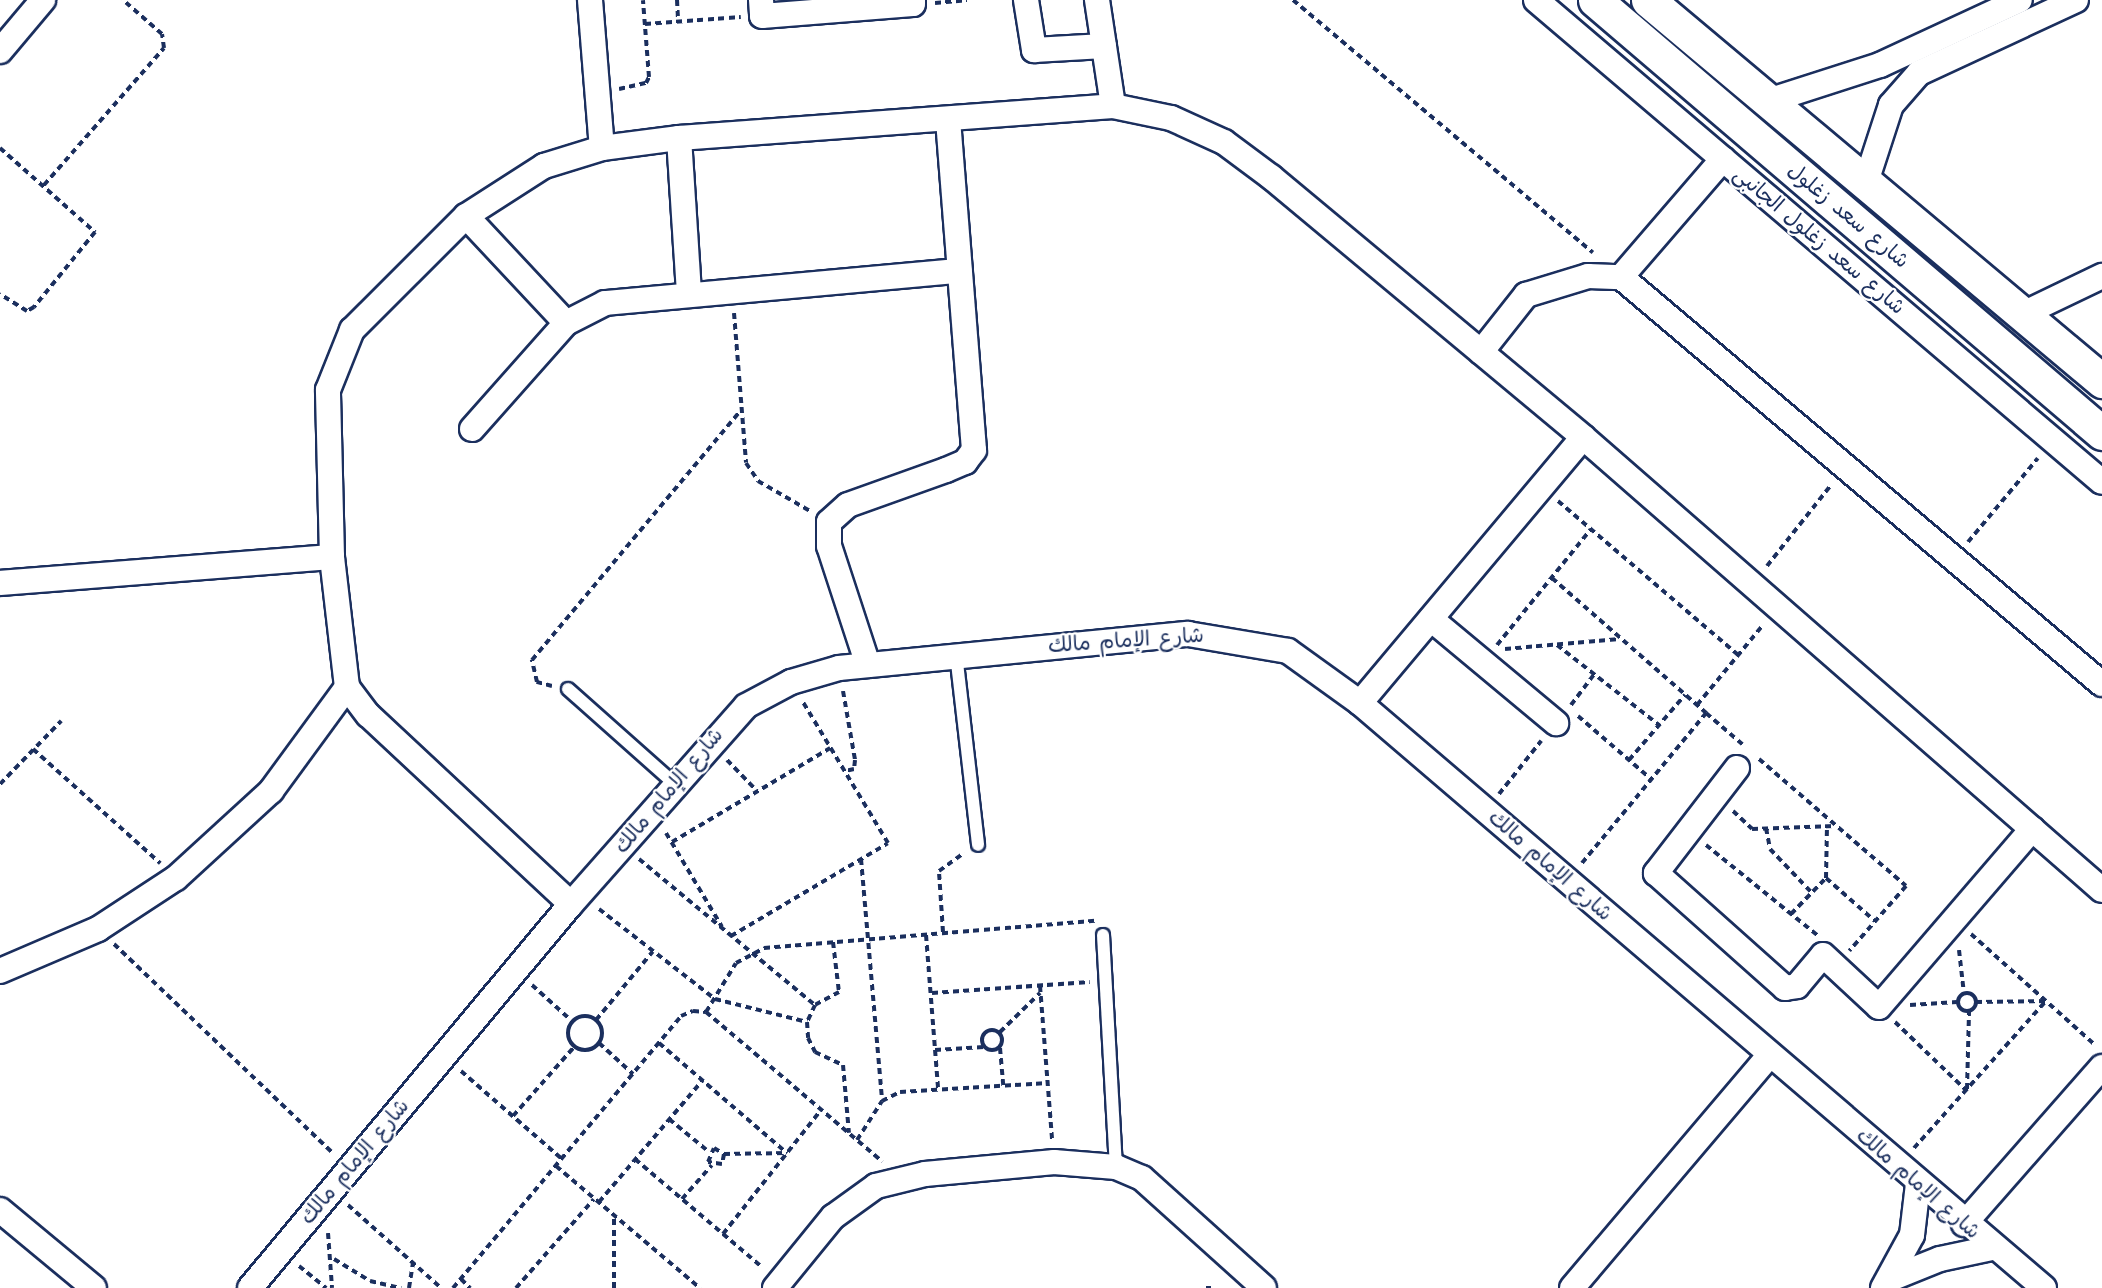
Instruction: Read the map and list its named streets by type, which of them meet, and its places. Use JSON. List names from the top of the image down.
{
  "streets": {
    "main road": ["شارع سعد زغلول"],
    "street": ["شارع سعد زغلول الجانبى", "شارع الإمام مالك"]
  }
}
